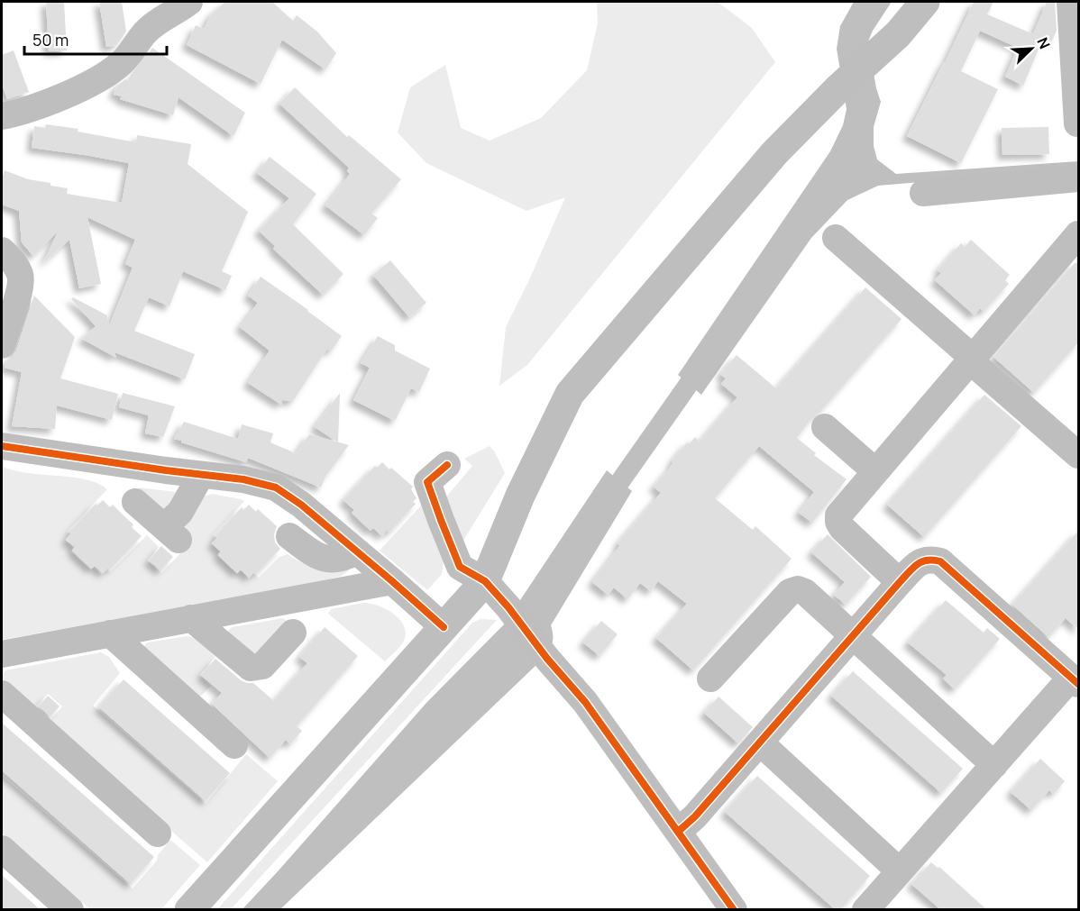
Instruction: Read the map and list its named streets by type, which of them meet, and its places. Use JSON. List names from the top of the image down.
{
  "scale_bar": "50 m",
  "north": "top right"
}
